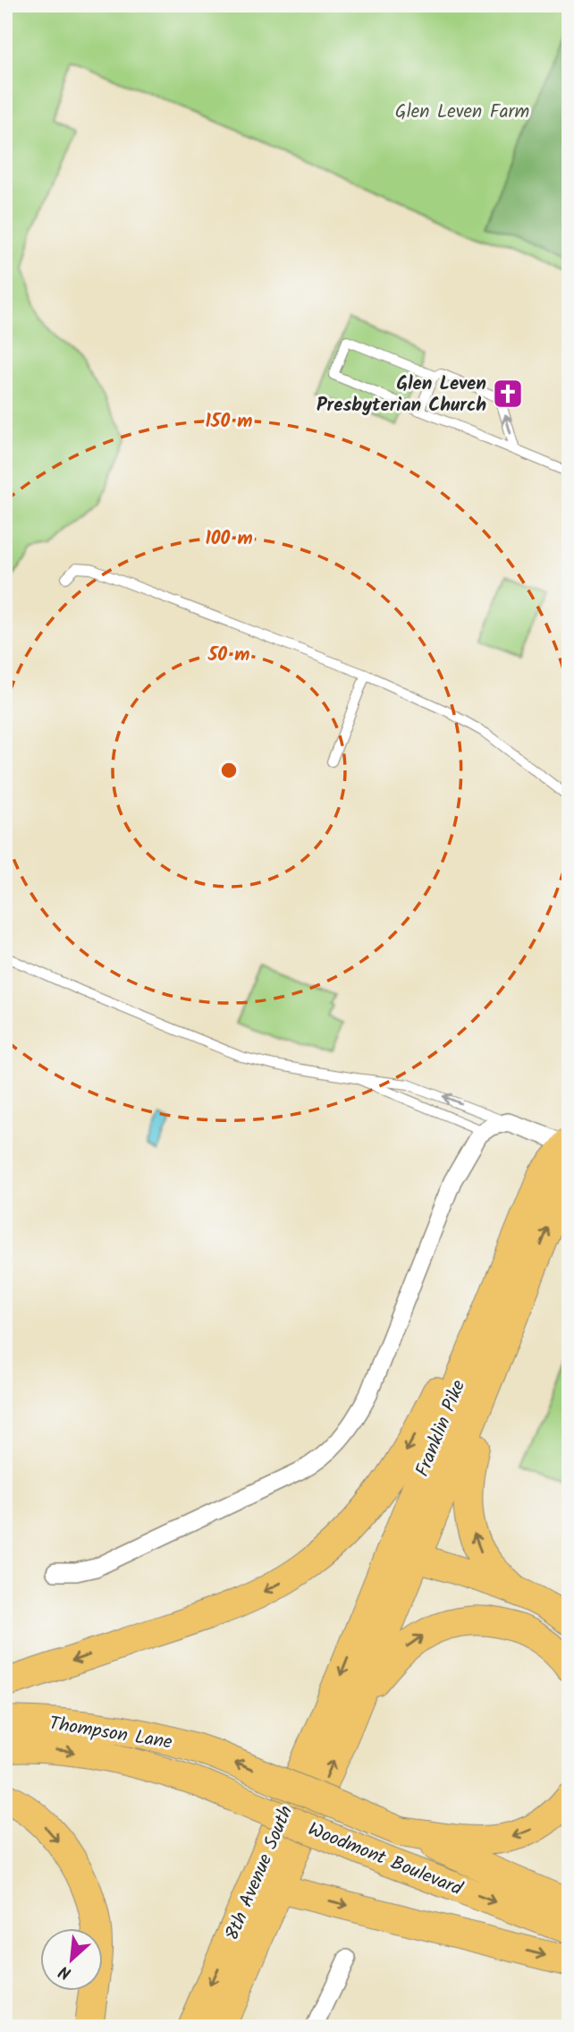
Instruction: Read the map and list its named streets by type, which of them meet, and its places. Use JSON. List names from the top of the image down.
{
  "streets": {
    "main road": [
      "Franklin Pike",
      "Thompson Lane",
      "Woodmont Boulevard",
      "8th Avenue South"
    ]
  },
  "crossings": [
    ["Franklin Pike", "8th Avenue South"],
    ["Thompson Lane", "Woodmont Boulevard"]
  ],
  "parks": ["Glen Leven Farm"],
  "places": {
    "church": ["Glen Leven Presbyterian Church"]
  },
  "north": "bottom left",
  "rings": ["150 m", "100 m", "50 m"]
}
